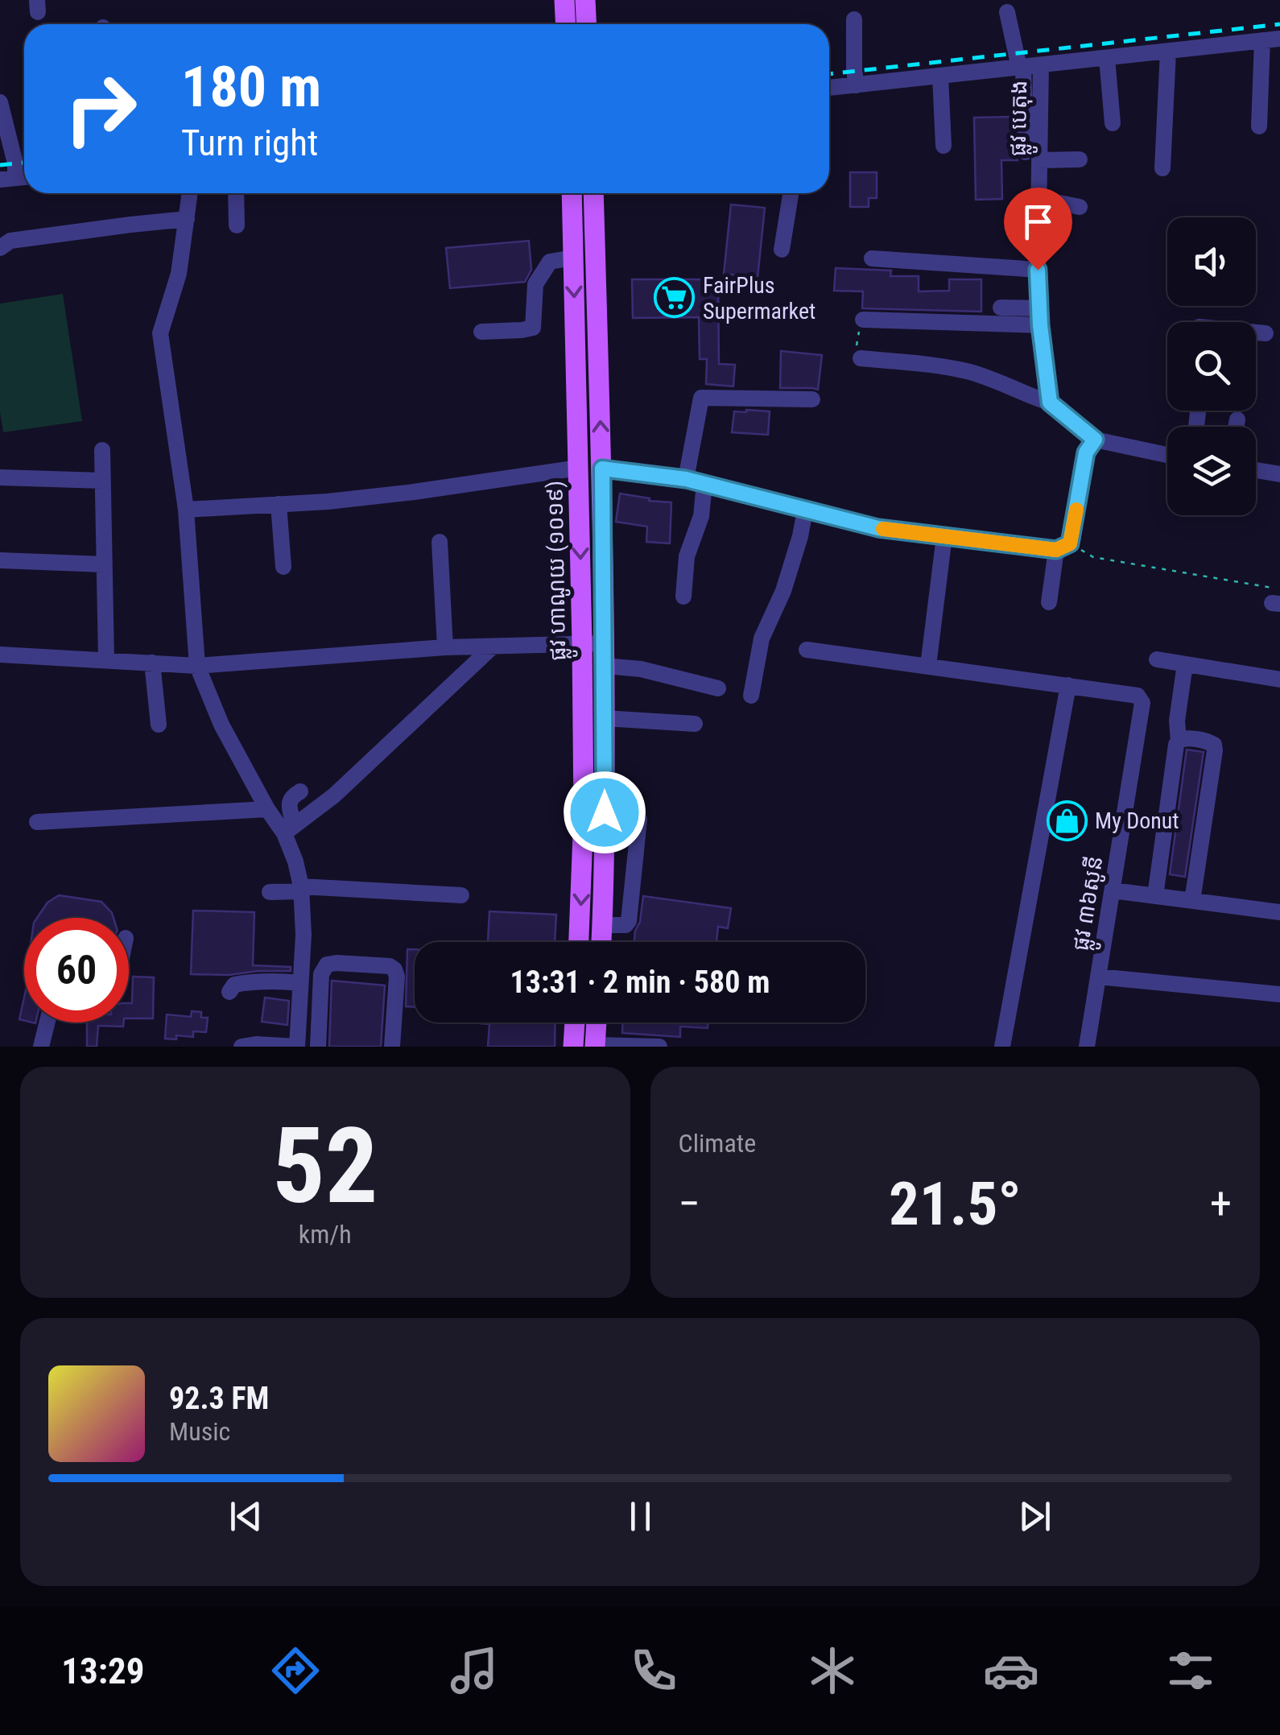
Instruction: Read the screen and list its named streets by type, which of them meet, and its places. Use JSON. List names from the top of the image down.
{
  "streets": {
    "main road": ["ផ្លូវ ហាណូយ (១០១៩)"],
    "street": ["ផ្លូវ បេតុង", "ផ្លូវ ៣៦សូនី"]
  },
  "places": {
    "supermarket": ["FairPlus Supermarket"],
    "shop": ["My Donut"]
  },
  "page": {
    "turn": ["180 m", "Turn right"],
    "limit": "60",
    "trip": "13:31 · 2 min · 580 m",
    "tile": [
      ["52", "km/h"],
      "Climate"
    ],
    "heat": ["−", "21.5°", "+"],
    "song": ["92.3 FM", "Music"],
    "tabs": "13:29"
  }
}
